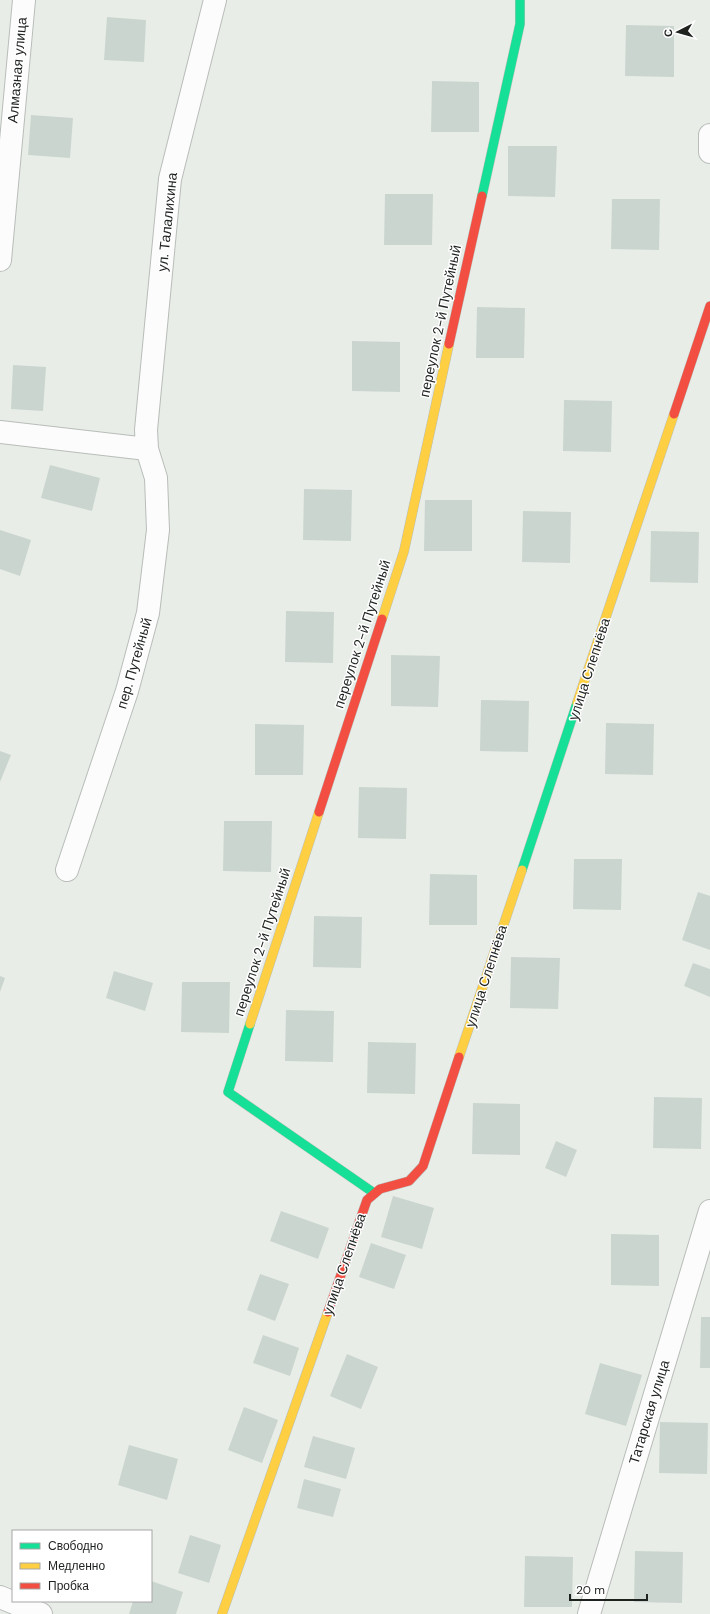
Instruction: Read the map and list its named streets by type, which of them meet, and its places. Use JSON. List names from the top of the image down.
{
  "streets": {
    "street": [
      "Алмазная улица",
      "ул. Талалихина",
      "переулок 2-й Путейный",
      "пер. Путейный",
      "улица Слепнёва",
      "Татарская улица"
    ]
  },
  "crossings": [
    ["ул. Талалихина", "пер. Путейный"],
    ["переулок 2-й Путейный", "улица Слепнёва"]
  ],
  "legend": ["Свободно", "Медленно", "Пробка"],
  "scale_bar": "20 m",
  "north": "left"
}
